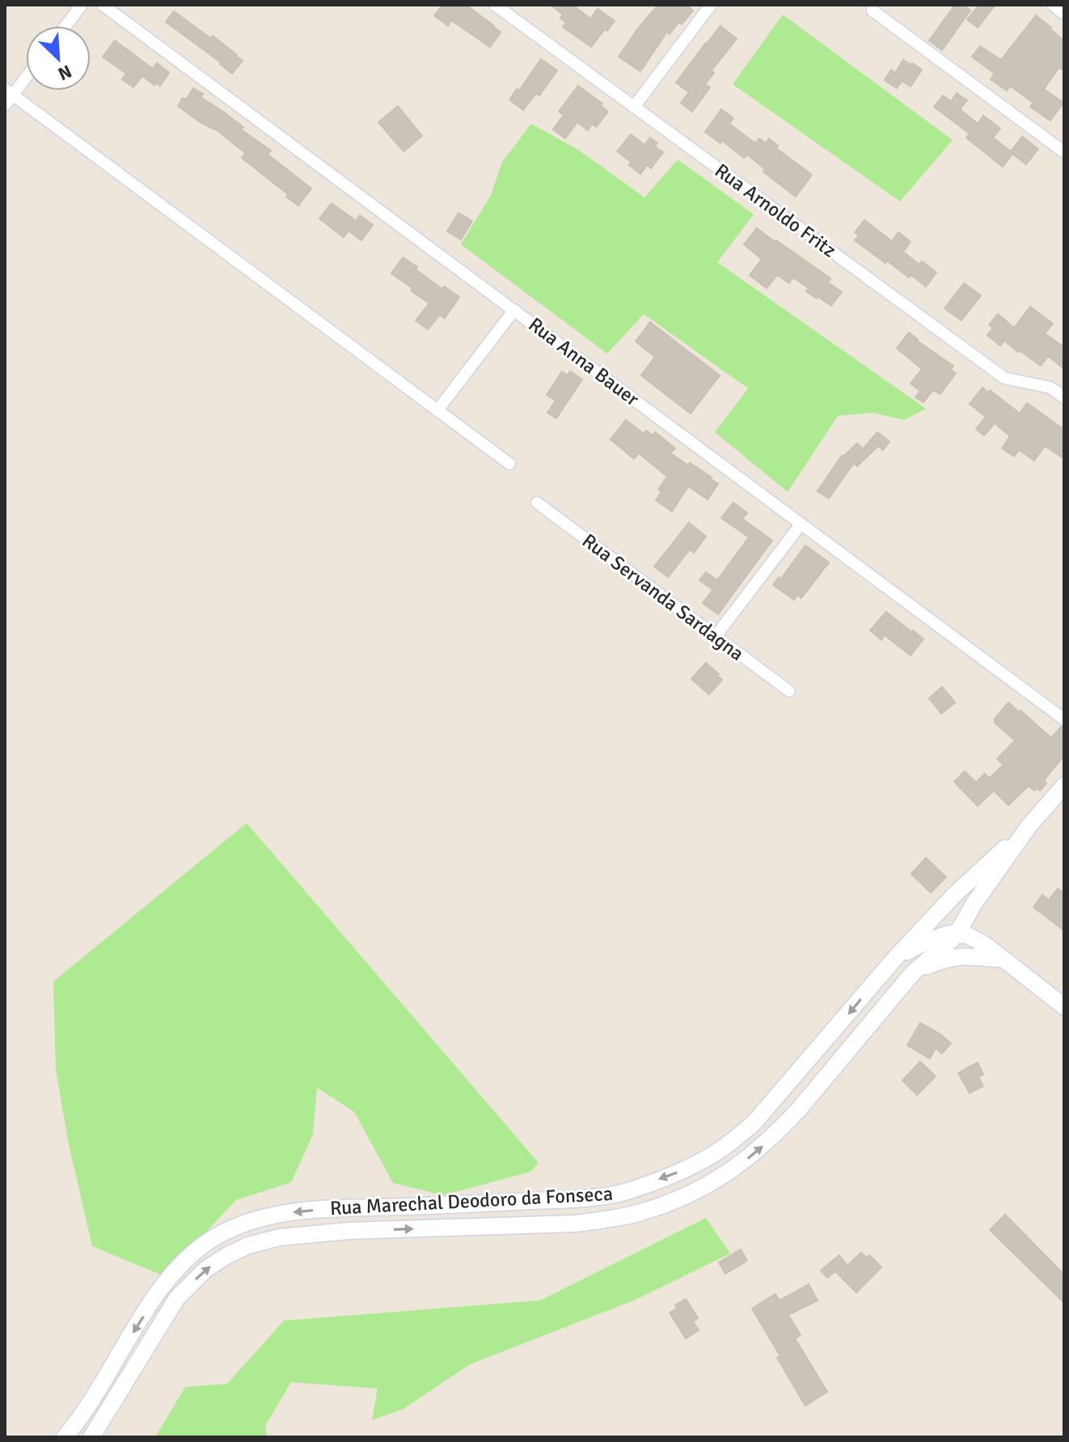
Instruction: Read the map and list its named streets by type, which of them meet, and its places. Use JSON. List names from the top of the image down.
{
  "streets": {
    "main road": ["Rua Marechal Deodoro da Fonseca"],
    "street": ["Rua Arnoldo Fritz", "Rua Anna Bauer", "Rua Servanda Sardagna"]
  },
  "north": "bottom right"
}
